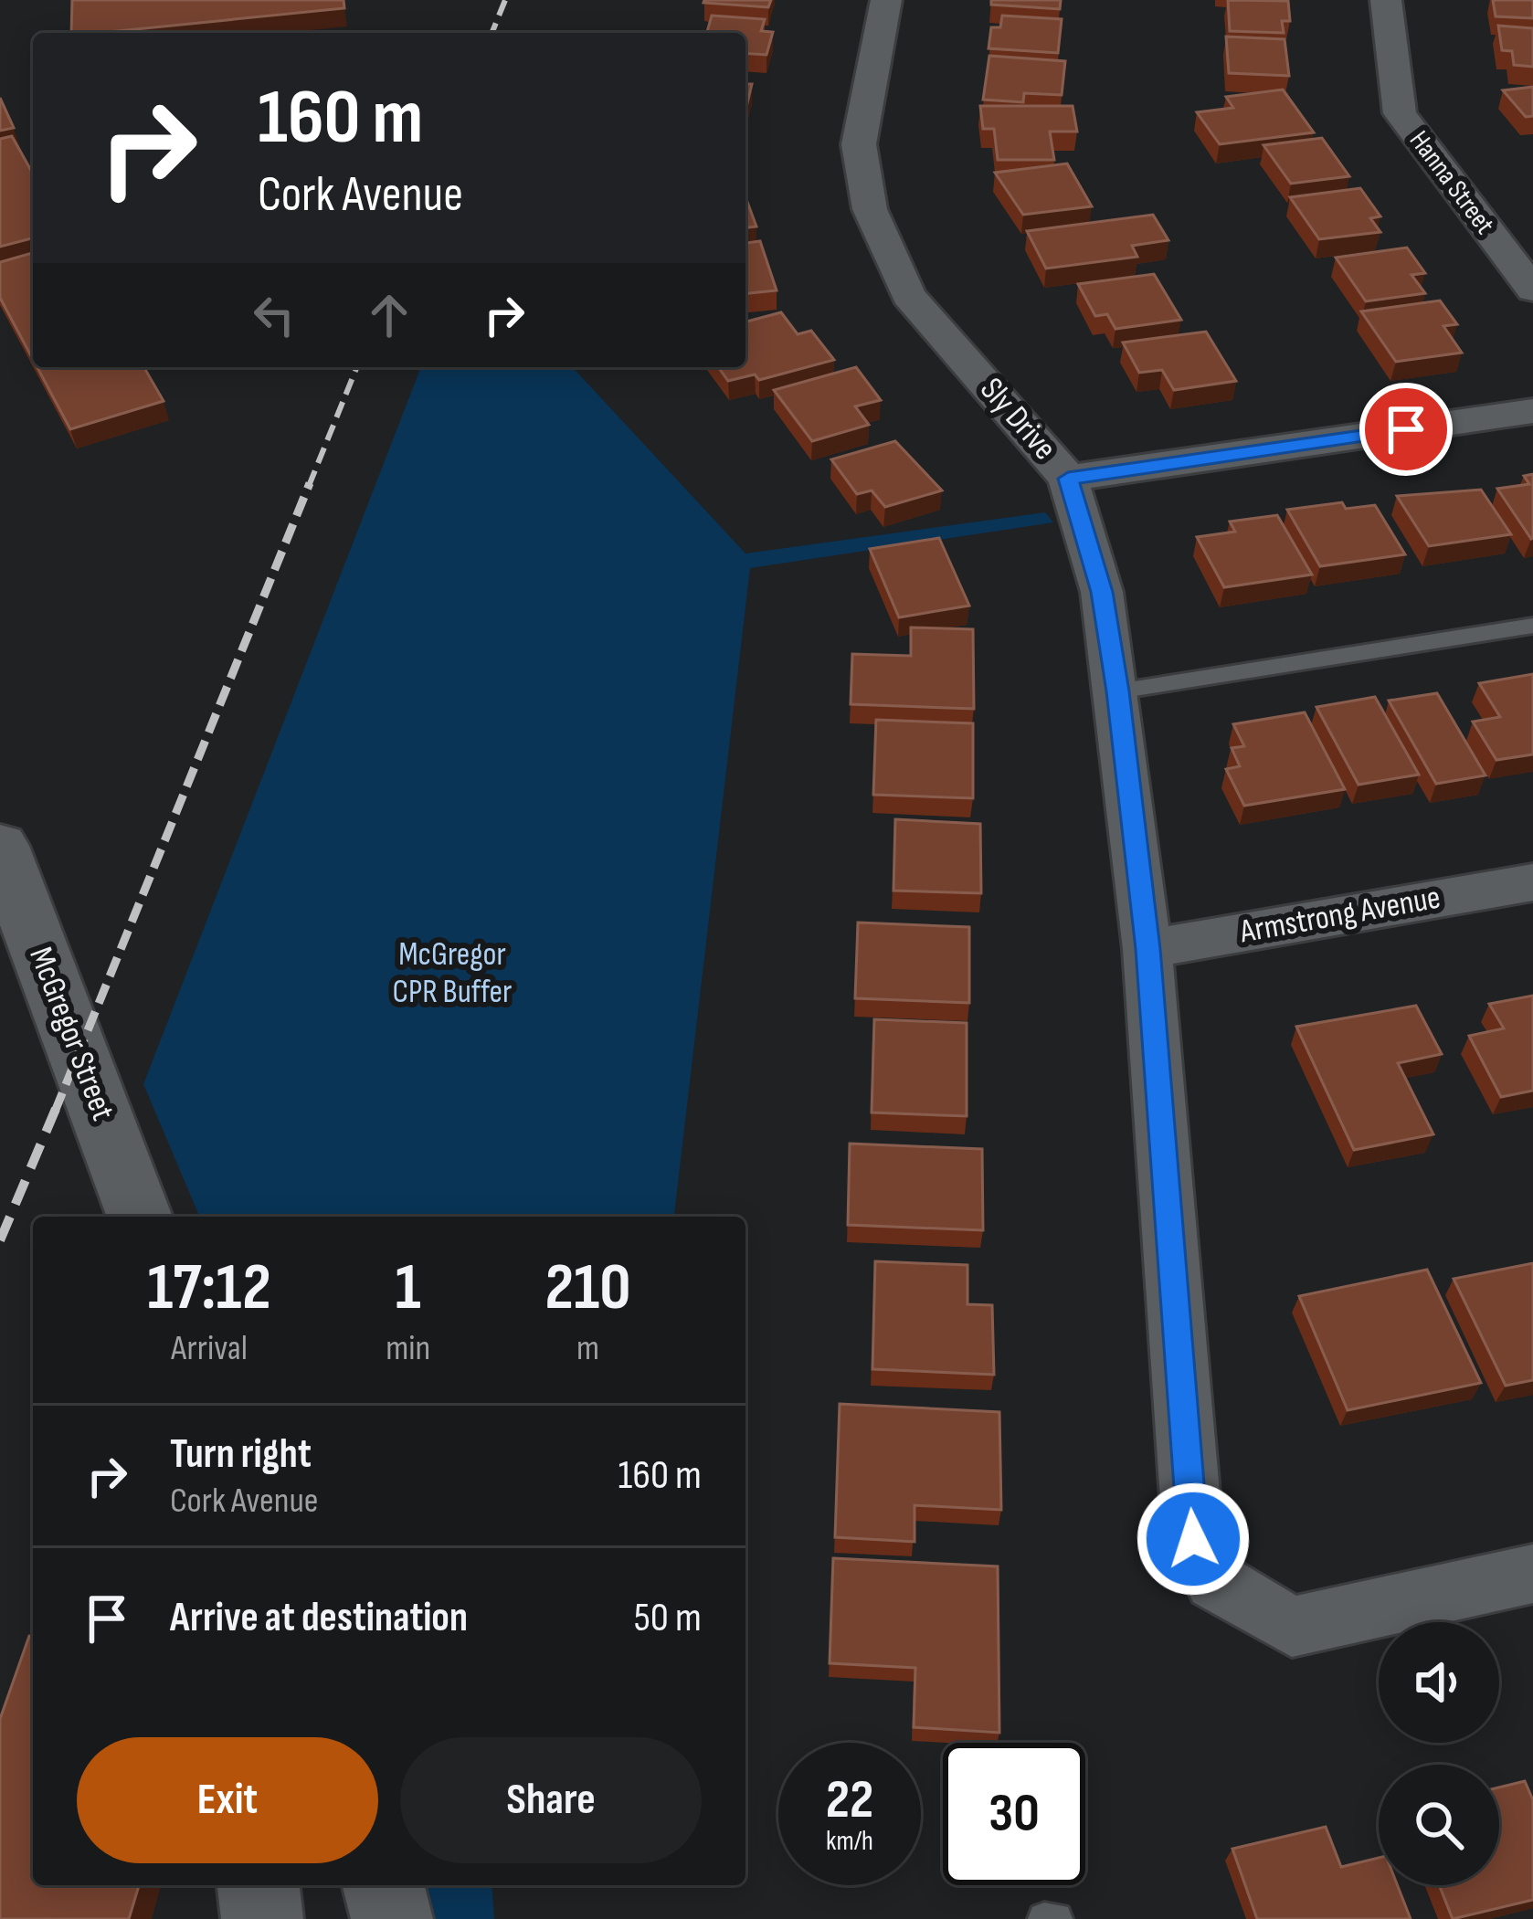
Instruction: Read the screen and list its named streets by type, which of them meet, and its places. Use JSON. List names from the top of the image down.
{
  "streets": {
    "street": [
      "Hanna Street",
      "Sly Drive",
      "Armstrong Avenue",
      "McGregor Street"
    ]
  },
  "crossings": [
    ["Sly Drive", "Armstrong Avenue"]
  ],
  "parks": ["McGregor CPR Buffer"],
  "page": {
    "turn": ["160 m", "Cork Avenue"],
    "eta": [
      "17:12",
      "Arrival",
      "1",
      "min",
      "210",
      "m"
    ],
    "list": [
      {
        "name": "Turn right",
        "note": "Cork Avenue",
        "value": "160 m"
      },
      {
        "name": "Arrive at destination",
        "value": "50 m"
      }
    ],
    "buttons": ["Exit", "Share"],
    "speed": "22 km/h",
    "limit": "30"
  }
}
